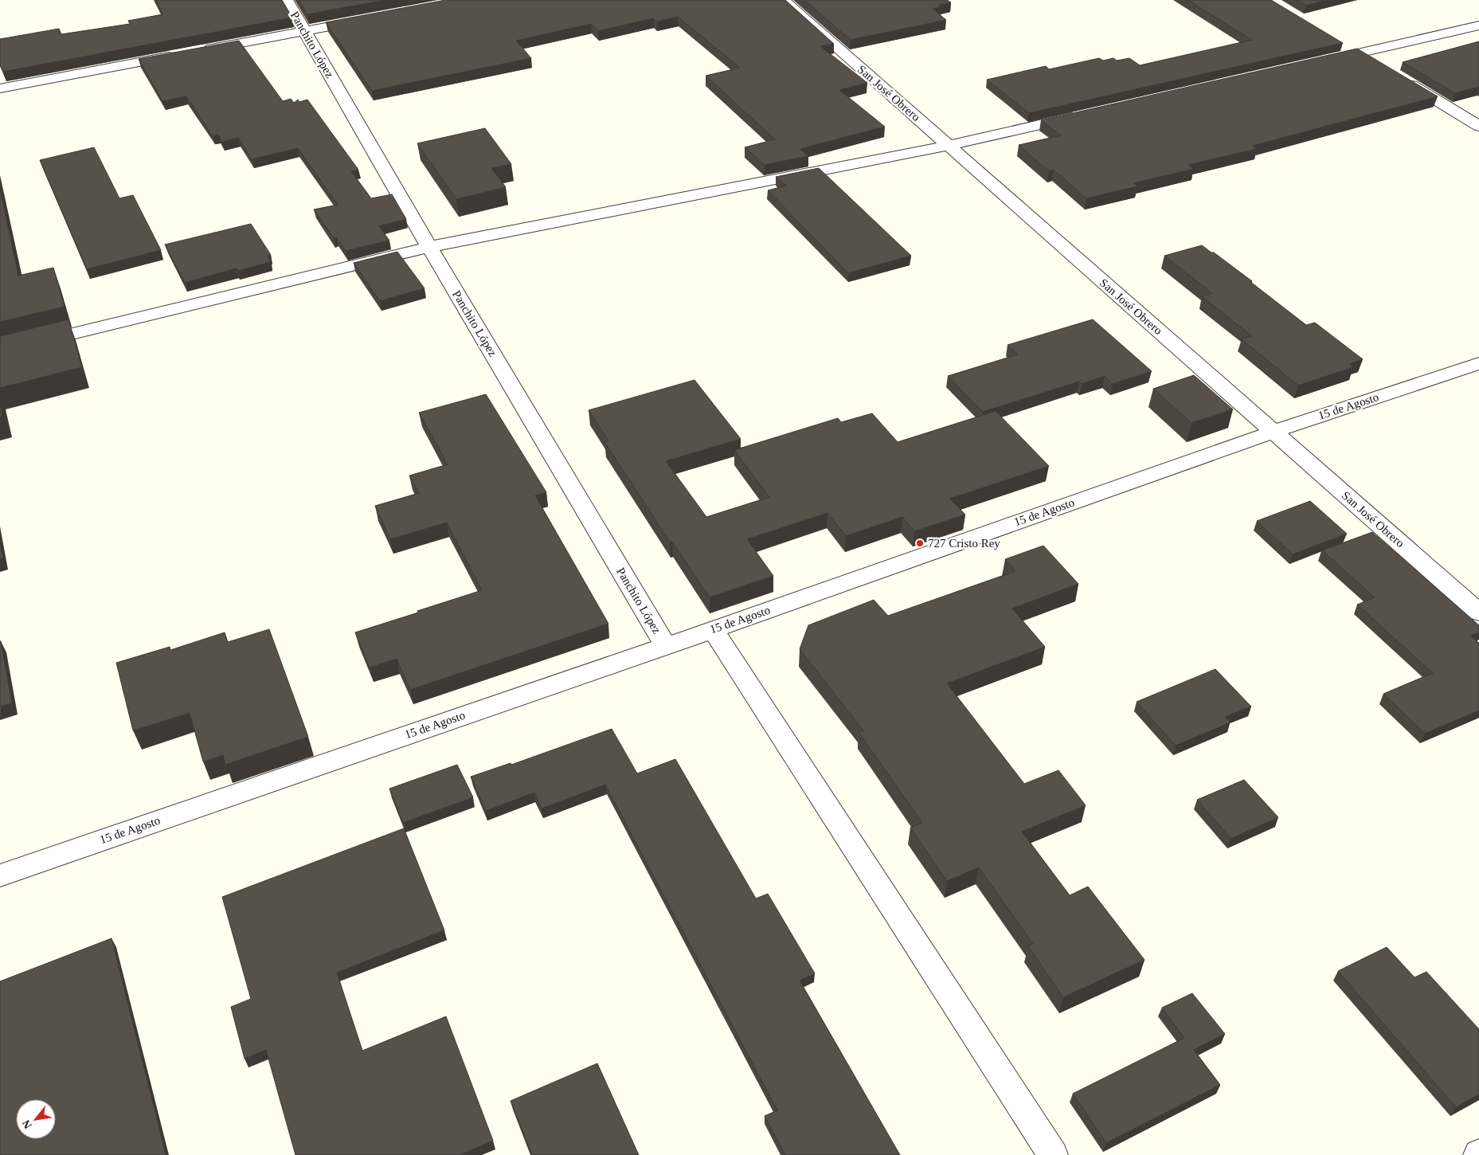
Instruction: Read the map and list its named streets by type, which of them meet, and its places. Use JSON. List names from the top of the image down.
{
  "streets": {
    "street": ["Panchito López", "San José Obrero", "15 de Agosto"]
  },
  "crossings": [
    ["Panchito López", "15 de Agosto"],
    ["San José Obrero", "15 de Agosto"]
  ],
  "places": ["727 Cristo Rey"],
  "north": "bottom left"
}
